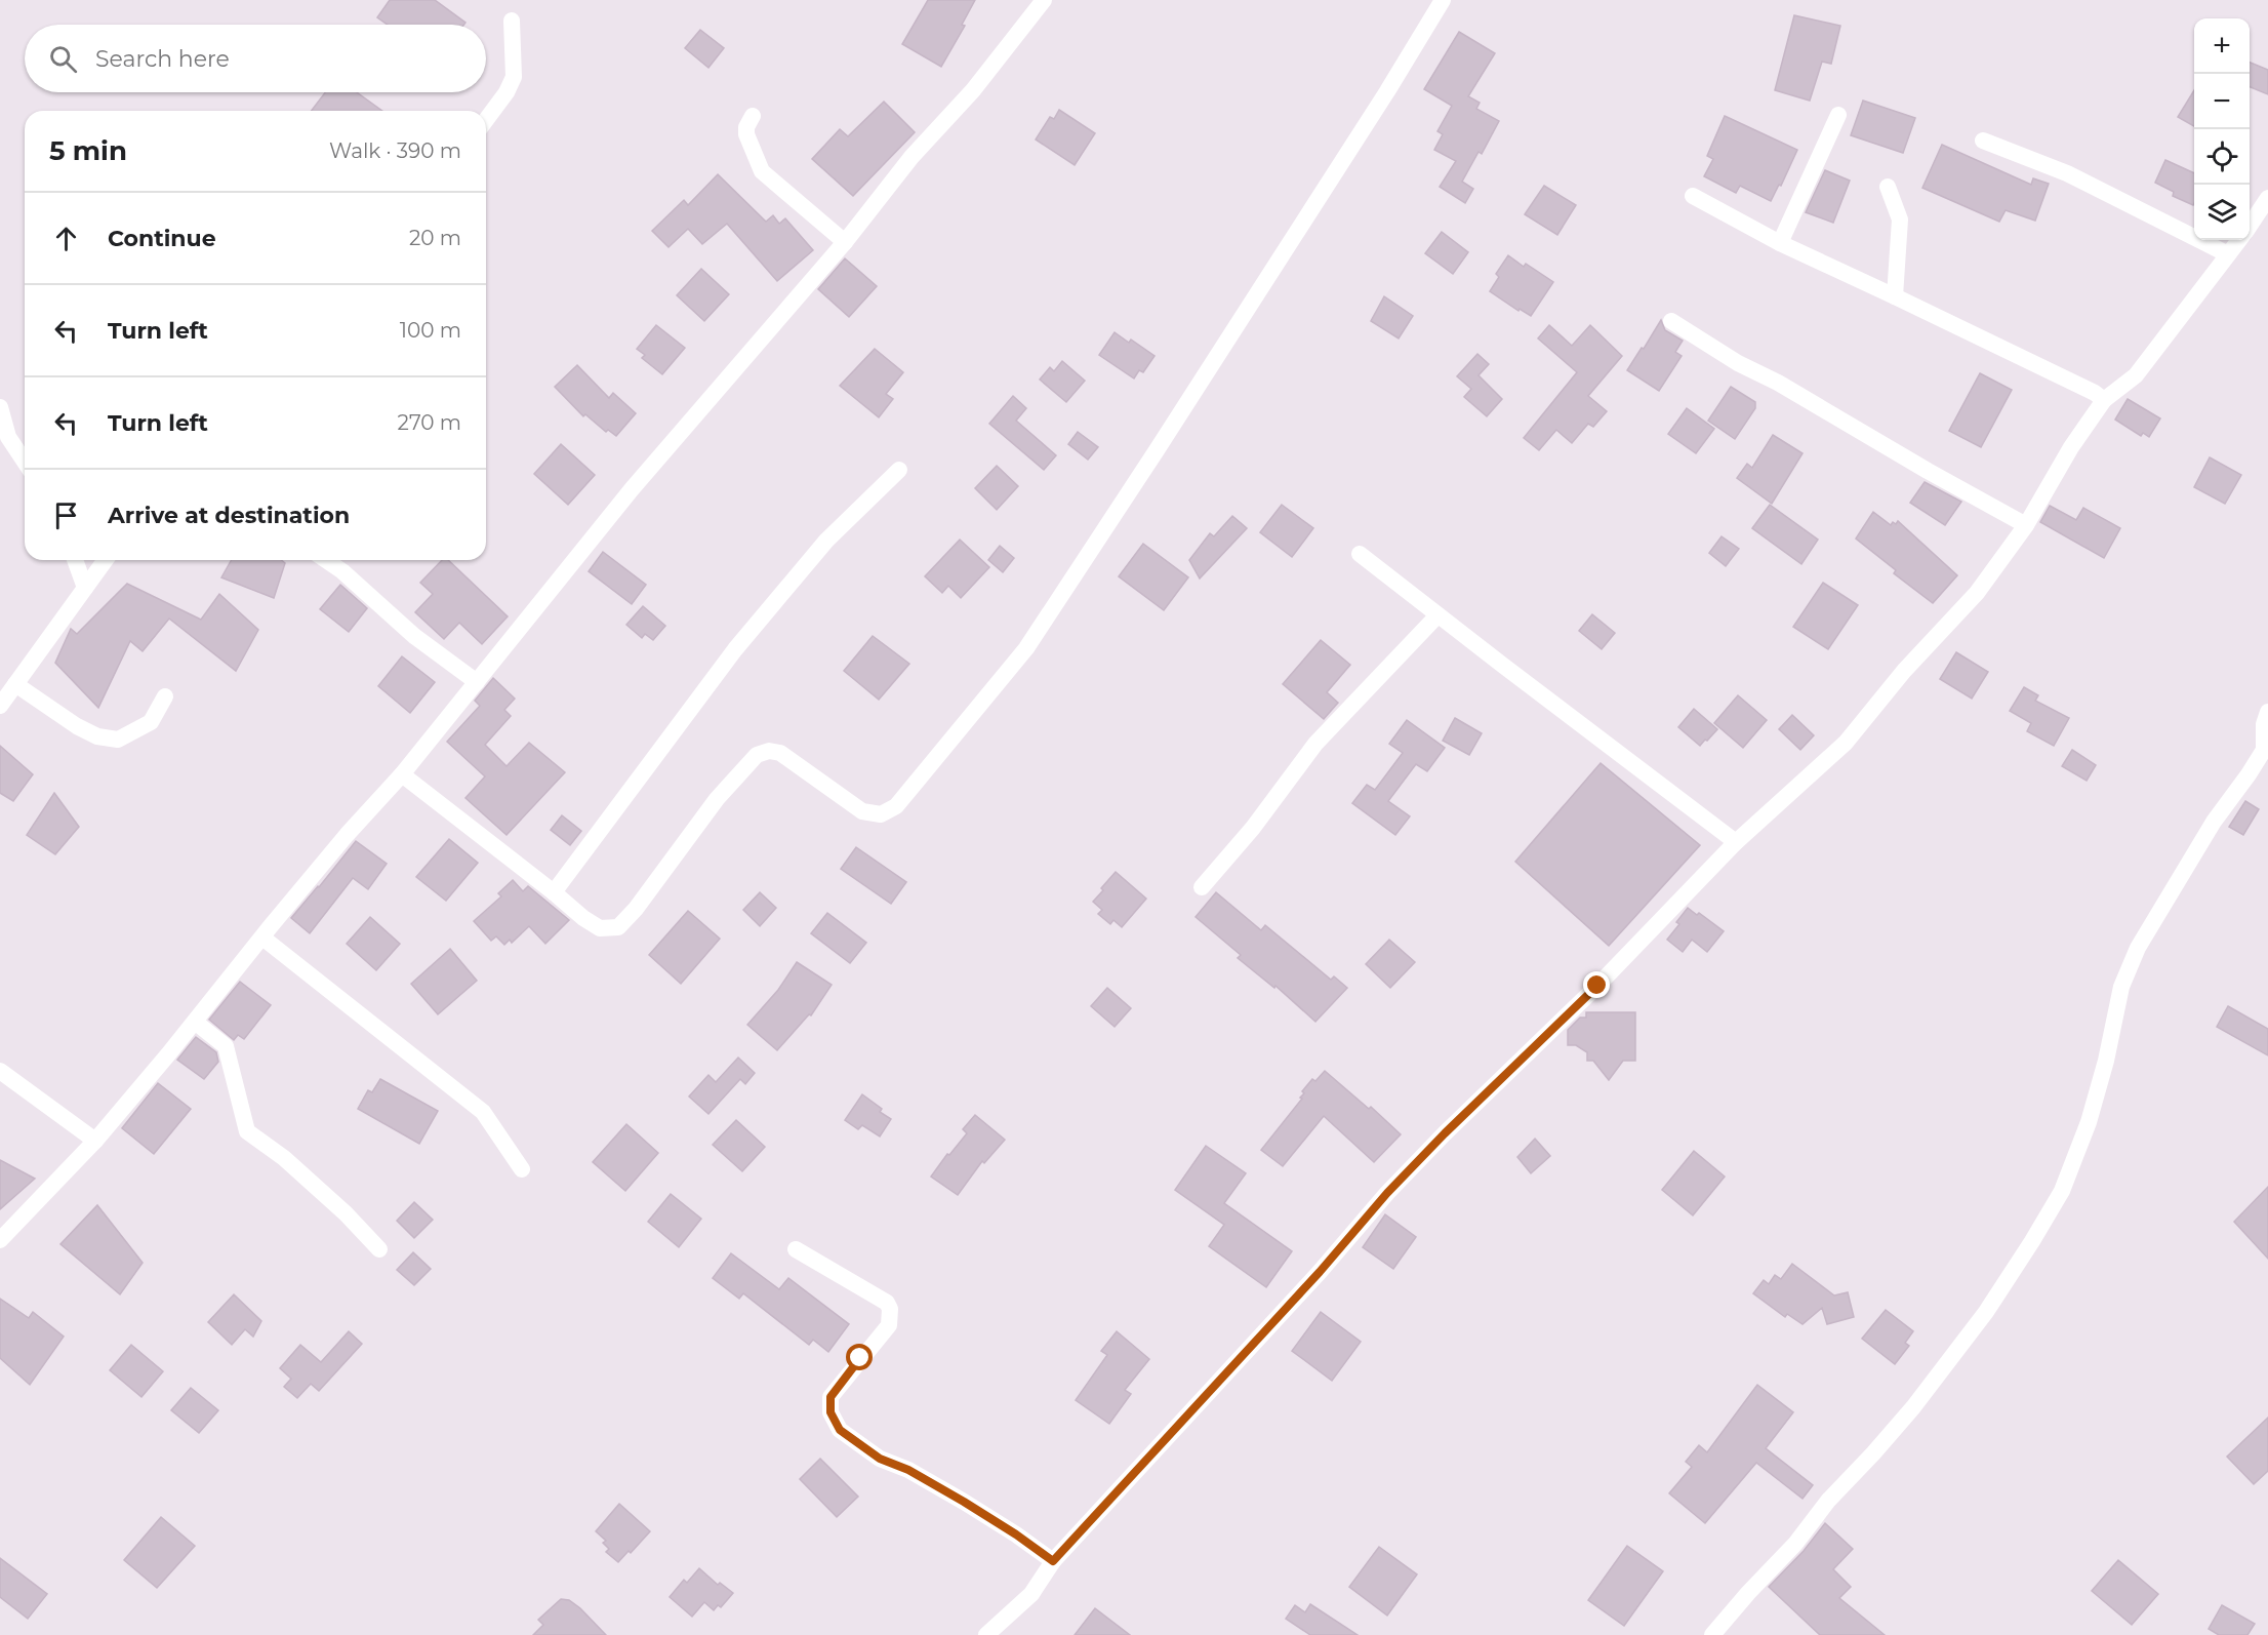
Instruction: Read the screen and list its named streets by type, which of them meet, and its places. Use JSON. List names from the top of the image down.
{
  "page": {
    "map_buttons": ["+", "−"],
    "search": "Search here",
    "heading": ["5 min", "Walk · 390 m"],
    "list": [
      ["Continue", "20 m"],
      ["Turn left", "100 m"],
      ["Turn left", "270 m"],
      "Arrive at destination"
    ]
  }
}
